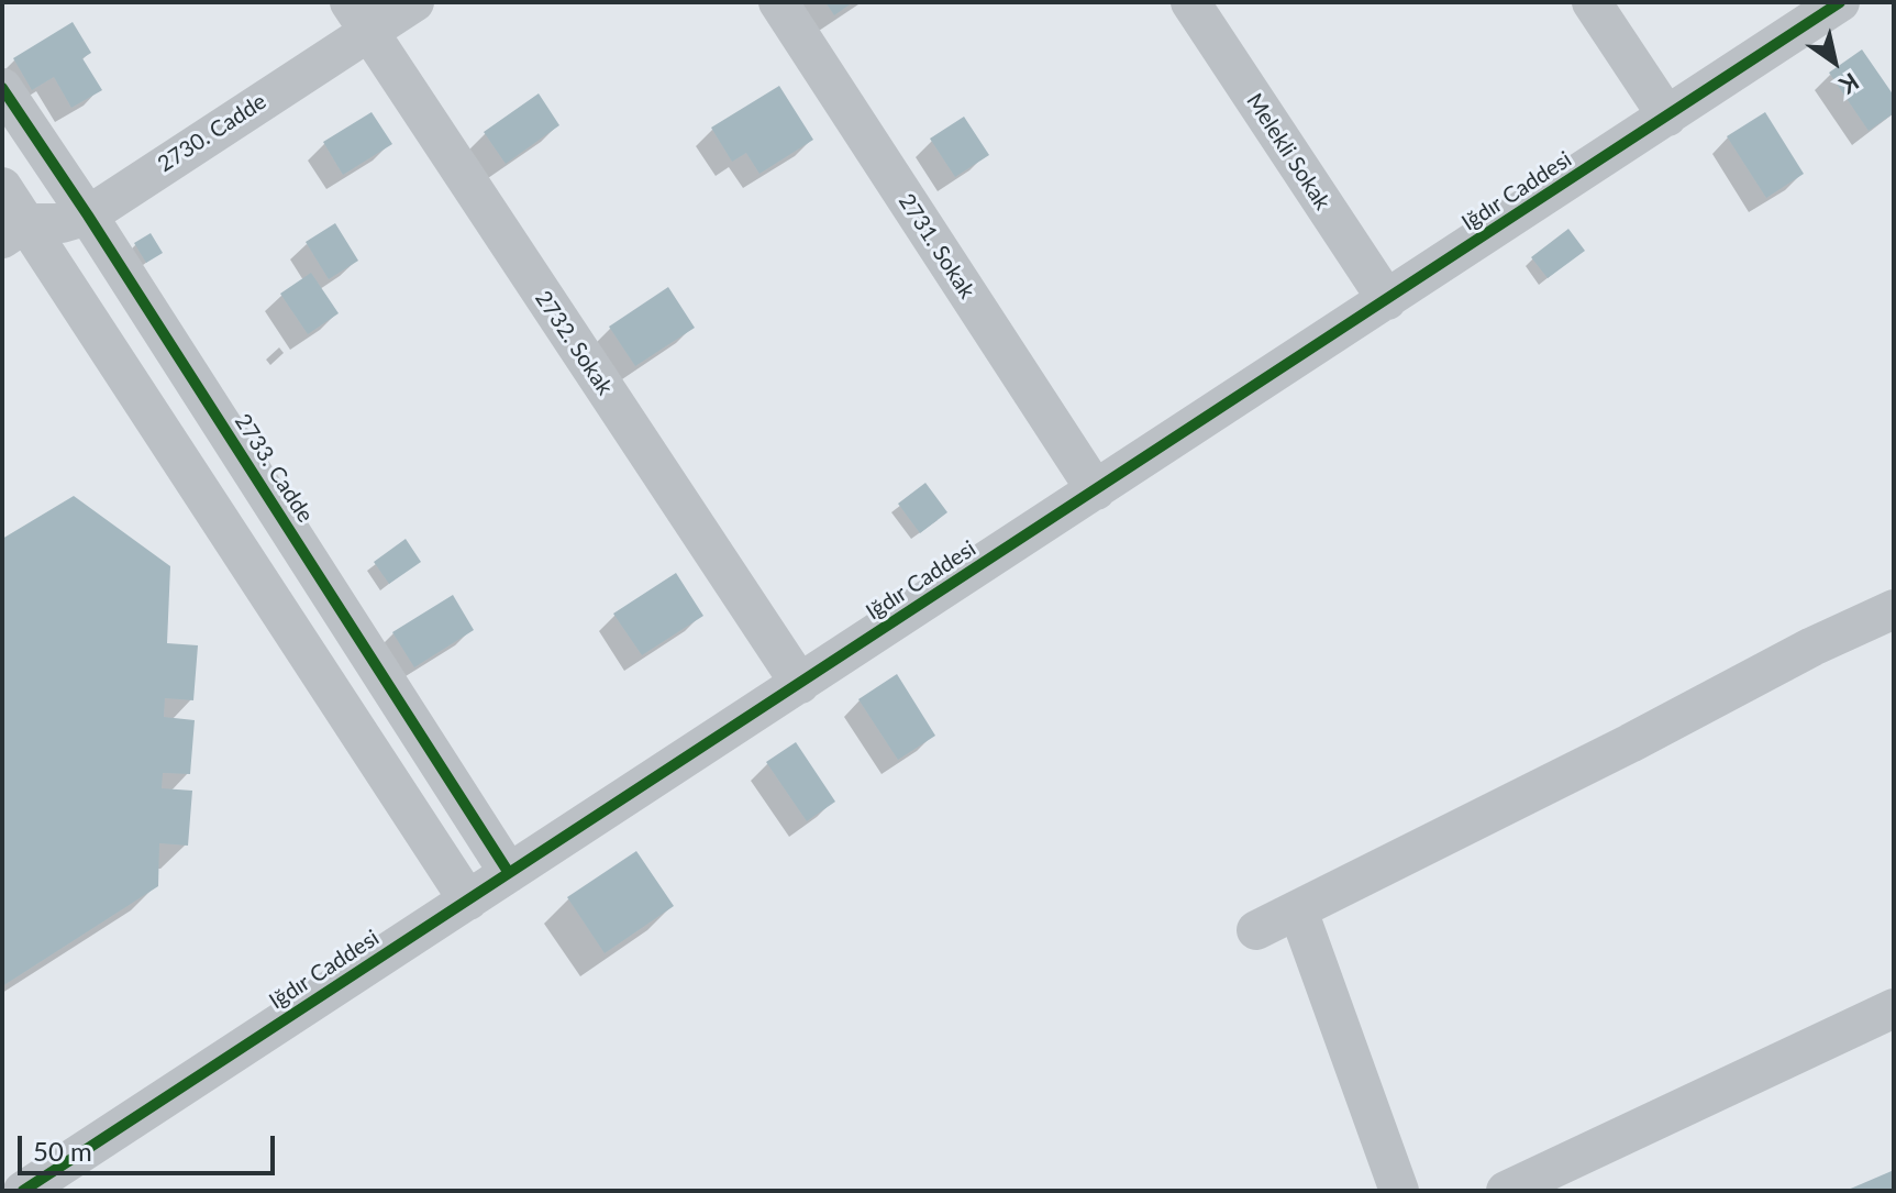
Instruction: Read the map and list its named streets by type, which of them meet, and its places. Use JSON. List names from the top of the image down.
{
  "streets": {
    "street": [
      "2730. Cadde",
      "Melekli Sokak",
      "Iğdır Caddesi",
      "2731. Sokak",
      "2732. Sokak",
      "2733. Cadde"
    ]
  },
  "crossings": [
    ["2730. Cadde", "2732. Sokak"],
    ["2730. Cadde", "2733. Cadde"],
    ["Melekli Sokak", "Iğdır Caddesi"],
    ["Iğdır Caddesi", "2731. Sokak"],
    ["Iğdır Caddesi", "2732. Sokak"],
    ["Iğdır Caddesi", "2733. Cadde"]
  ],
  "scale_bar": "50 m",
  "north": "bottom right"
}
